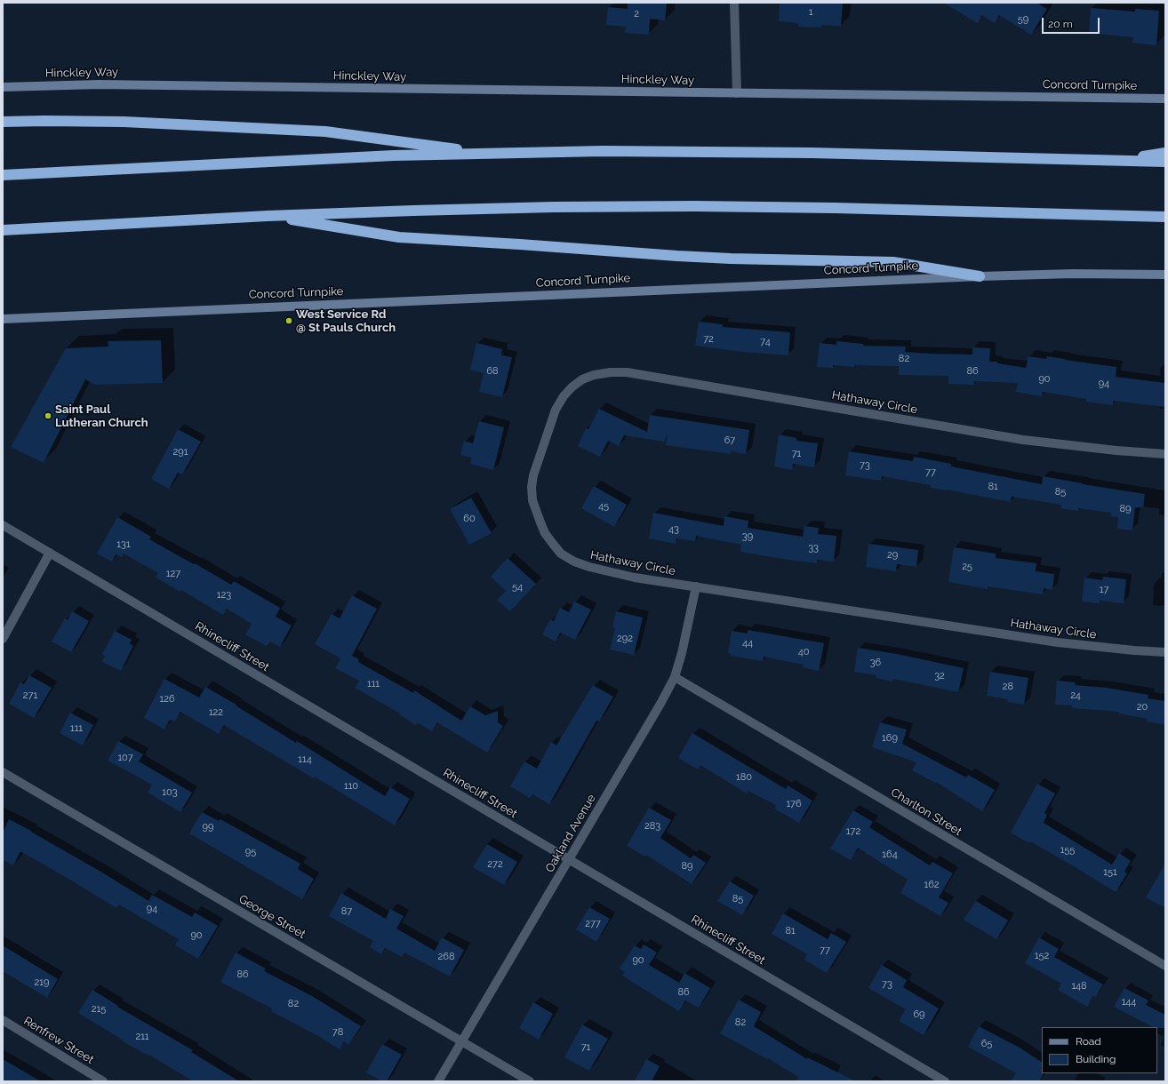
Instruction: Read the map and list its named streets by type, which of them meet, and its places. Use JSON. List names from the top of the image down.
{
  "streets": {
    "main road": ["Hinckley Way", "Concord Turnpike"],
    "street": [
      "Hathaway Circle",
      "Rhinecliff Street",
      "Charlton Street",
      "Oakland Avenue",
      "George Street",
      "Renfrew Street"
    ]
  },
  "crossings": [
    ["Hinckley Way", "Concord Turnpike"],
    ["Hathaway Circle", "Oakland Avenue"],
    ["Rhinecliff Street", "Oakland Avenue"],
    ["Charlton Street", "Oakland Avenue"],
    ["Oakland Avenue", "George Street"]
  ],
  "places": ["West Service Rd @ St Pauls Church", "Saint Paul Lutheran Church"],
  "house_numbers": [
    "1",
    "2",
    "59",
    "72",
    "74",
    "82",
    "68",
    "86",
    "90",
    "94",
    "67",
    "291",
    "71",
    "73",
    "77",
    "81",
    "85",
    "45",
    "89",
    "60",
    "43",
    "39",
    "131",
    "33",
    "29",
    "25",
    "127",
    "54",
    "17",
    "123",
    "292",
    "44",
    "40",
    "36",
    "32",
    "111",
    "28",
    "271",
    "24",
    "126",
    "20",
    "122",
    "111",
    "169",
    "107",
    "114",
    "180",
    "110",
    "103",
    "176",
    "283",
    "99",
    "172",
    "155",
    "95",
    "164",
    "272",
    "89",
    "151",
    "162",
    "85",
    "94",
    "87",
    "277",
    "81",
    "90",
    "77",
    "152",
    "268",
    "90",
    "86",
    "219",
    "73",
    "148",
    "86",
    "144",
    "82",
    "215",
    "69",
    "82",
    "78",
    "211",
    "65",
    "71"
  ],
  "legend": ["Road", "Building"],
  "scale_bar": "20 m"
}
